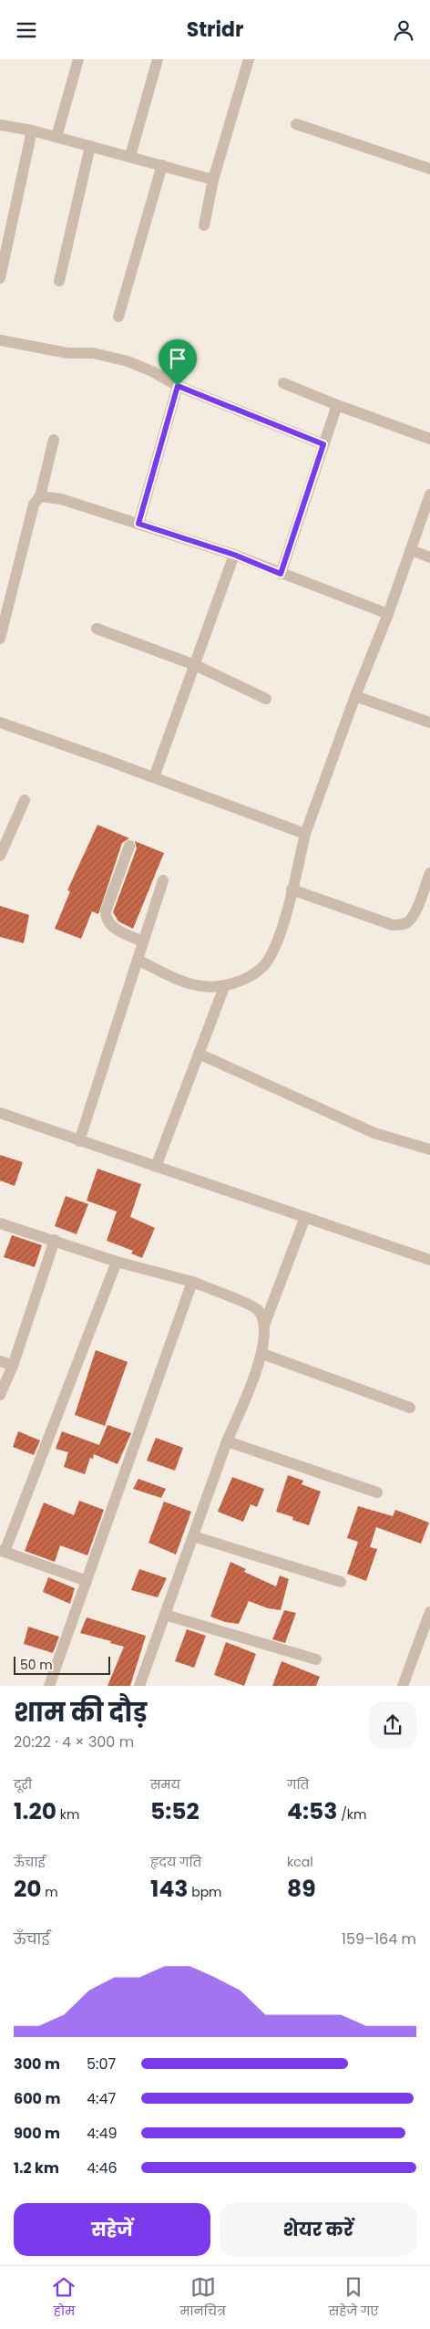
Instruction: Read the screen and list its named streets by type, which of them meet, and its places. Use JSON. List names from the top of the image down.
{
  "scale_bar": "50 m",
  "page": {
    "header": "Stridr",
    "scale": "50 m",
    "heading": ["शाम की दौड़", "20:22 · 4 × 300 m"],
    "stats": [
      ["दूरी", "1.20 km"],
      ["समय", "5:52"],
      ["गति", "4:53 /km"],
      ["ऊँचाई", "20 m"],
      ["हृदय गति", "143 bpm"],
      ["kcal", "89"]
    ],
    "chart": ["ऊँचाई", "159–164 m"],
    "list": [
      {
        "name": "300 m",
        "note": "5:07"
      },
      {
        "name": "600 m",
        "note": "4:47"
      },
      {
        "name": "900 m",
        "note": "4:49"
      },
      {
        "name": "1.2 km",
        "note": "4:46"
      }
    ],
    "buttons": ["सहेजें", "शेयर करें"],
    "tabs": ["होम", "मानचित्र", "सहेजे गए"]
  }
}
